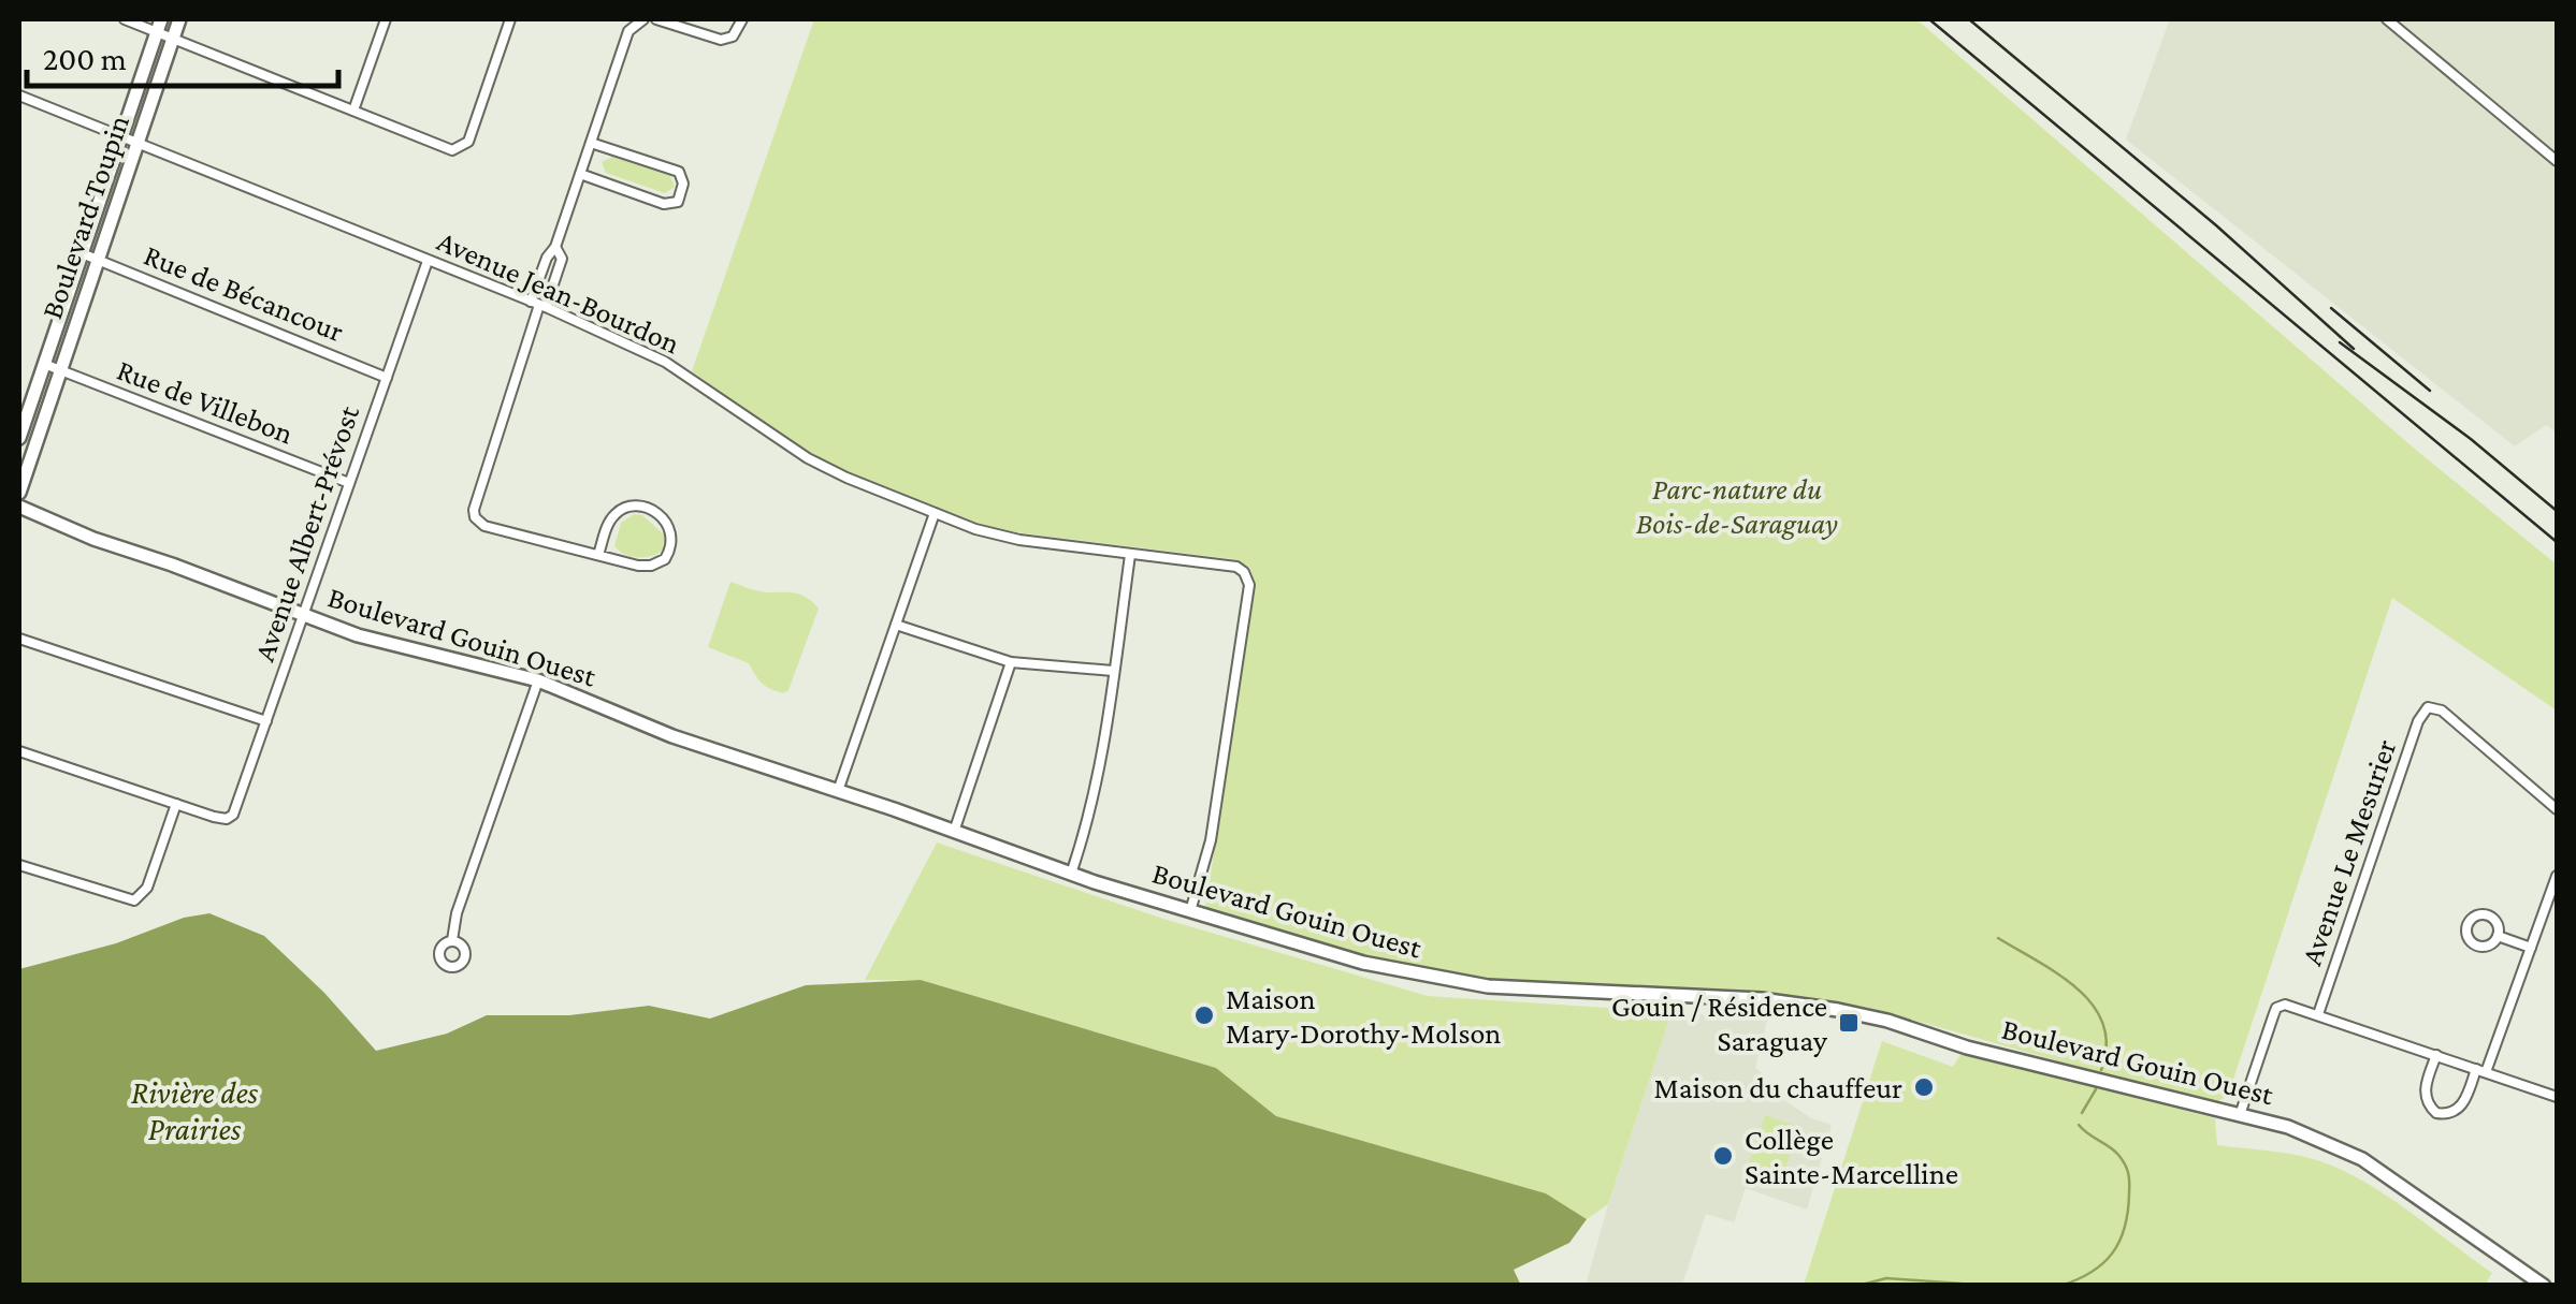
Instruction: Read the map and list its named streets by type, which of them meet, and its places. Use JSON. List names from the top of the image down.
{
  "streets": {
    "street": [
      "Boulevard Toupin",
      "Avenue Jean-Bourdon",
      "Rue de Bécancour",
      "Rue de Villebon",
      "Avenue Albert-Prévost",
      "Boulevard Gouin Ouest",
      "Avenue Le Mesurier"
    ]
  },
  "crossings": [
    ["Boulevard Toupin", "Avenue Jean-Bourdon"],
    ["Boulevard Toupin", "Rue de Bécancour"],
    ["Boulevard Toupin", "Rue de Villebon"],
    ["Avenue Jean-Bourdon", "Avenue Albert-Prévost"],
    ["Avenue Jean-Bourdon", "Boulevard Gouin Ouest"],
    ["Rue de Bécancour", "Avenue Albert-Prévost"],
    ["Rue de Villebon", "Avenue Albert-Prévost"],
    ["Avenue Albert-Prévost", "Boulevard Gouin Ouest"]
  ],
  "water": ["Rivière des Prairies"],
  "parks": ["Parc-nature du Bois-de-Saraguay"],
  "places": {
    "other": ["Maison Mary-Dorothy-Molson", "Maison du chauffeur", "Collège Sainte-Marcelline"],
    "transit": ["Gouin / Résidence Saraguay"]
  },
  "scale_bar": "200 m"
}
